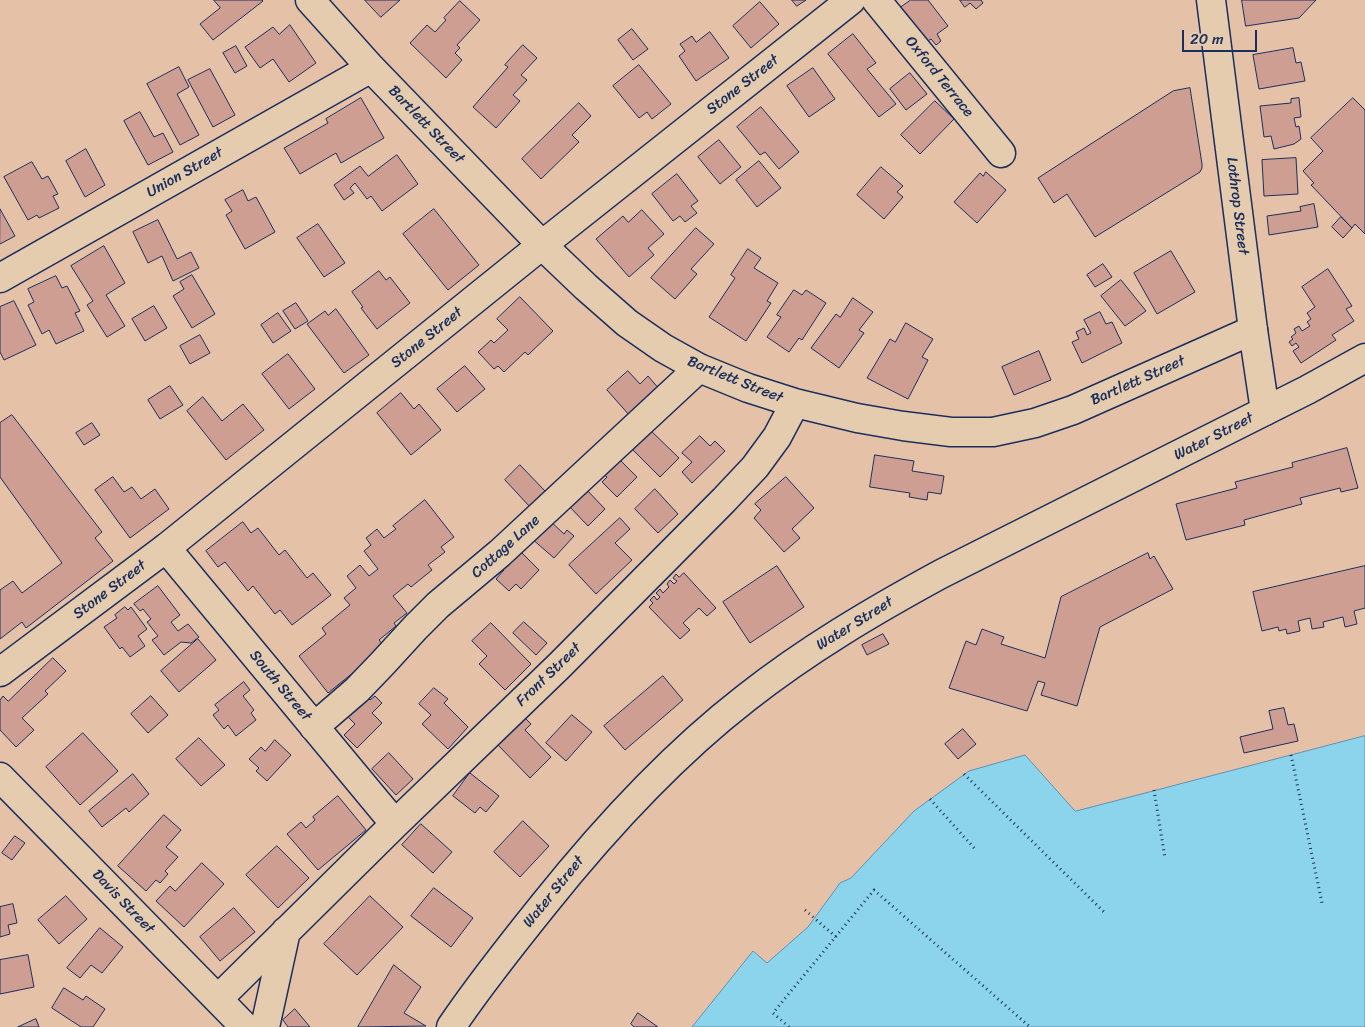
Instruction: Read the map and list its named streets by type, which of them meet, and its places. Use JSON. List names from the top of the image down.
{
  "streets": {
    "street": [
      "Oxford Terrace",
      "Stone Street",
      "Bartlett Street",
      "Union Street",
      "Lothrop Street",
      "Water Street",
      "Cottage Lane",
      "Front Street",
      "South Street",
      "Davis Street"
    ]
  },
  "crossings": [
    ["Stone Street", "Bartlett Street"],
    ["Stone Street", "South Street"],
    ["Bartlett Street", "Union Street"],
    ["Bartlett Street", "Lothrop Street"],
    ["Bartlett Street", "Cottage Lane"],
    ["Bartlett Street", "Front Street"],
    ["Lothrop Street", "Water Street"],
    ["Cottage Lane", "South Street"],
    ["Front Street", "South Street"],
    ["Front Street", "Davis Street"]
  ],
  "scale_bar": "20 m"
}
